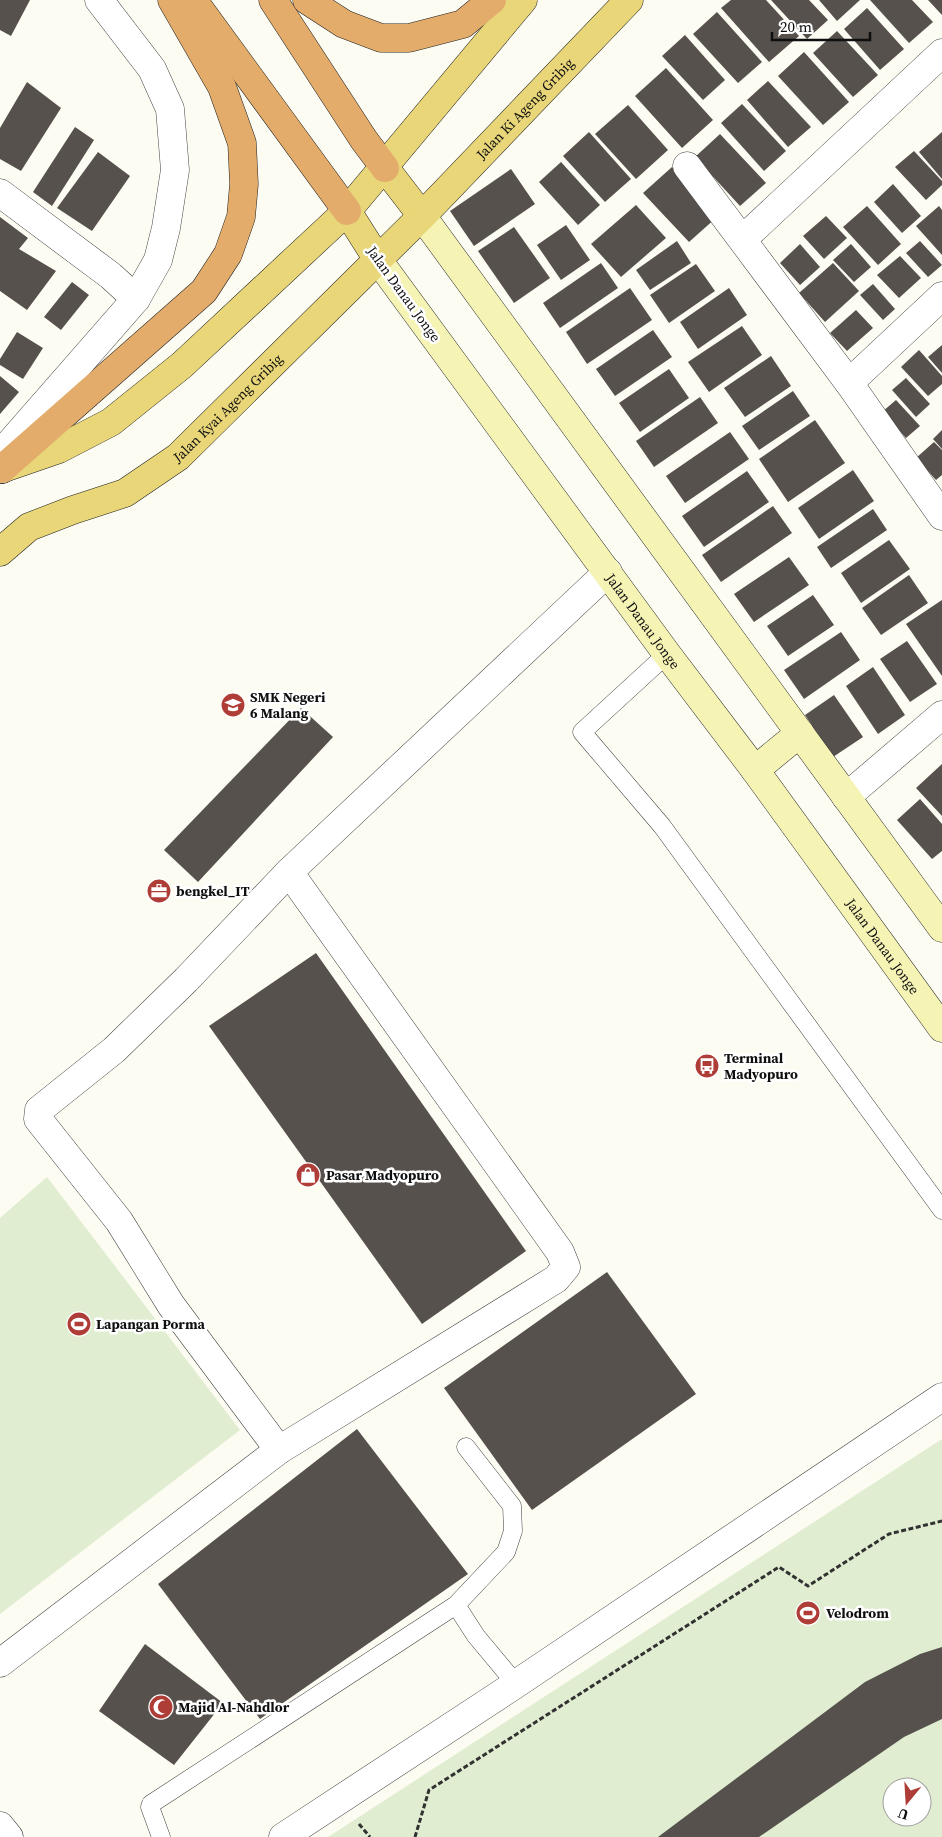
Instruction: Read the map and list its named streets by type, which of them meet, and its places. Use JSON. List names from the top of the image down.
{
  "streets": {
    "main road": ["Jalan Ki Ageng Gribig", "Jalan Danau Jonge", "Jalan Kyai Ageng Gribig"]
  },
  "crossings": [
    ["Jalan Ki Ageng Gribig", "Jalan Kyai Ageng Gribig"],
    ["Jalan Danau Jonge", "Jalan Kyai Ageng Gribig"]
  ],
  "places": {
    "school or university": ["SMK Negeri 6 Malang"],
    "office": ["bengkel_IT"],
    "bus stop": ["Terminal Madyopuro"],
    "shop": ["Pasar Madyopuro"],
    "sports": ["Lapangan Porma", "Velodrom"],
    "mosque": ["Majid Al-Nahdlor"]
  },
  "scale_bar": "20 m",
  "north": "bottom"
}
